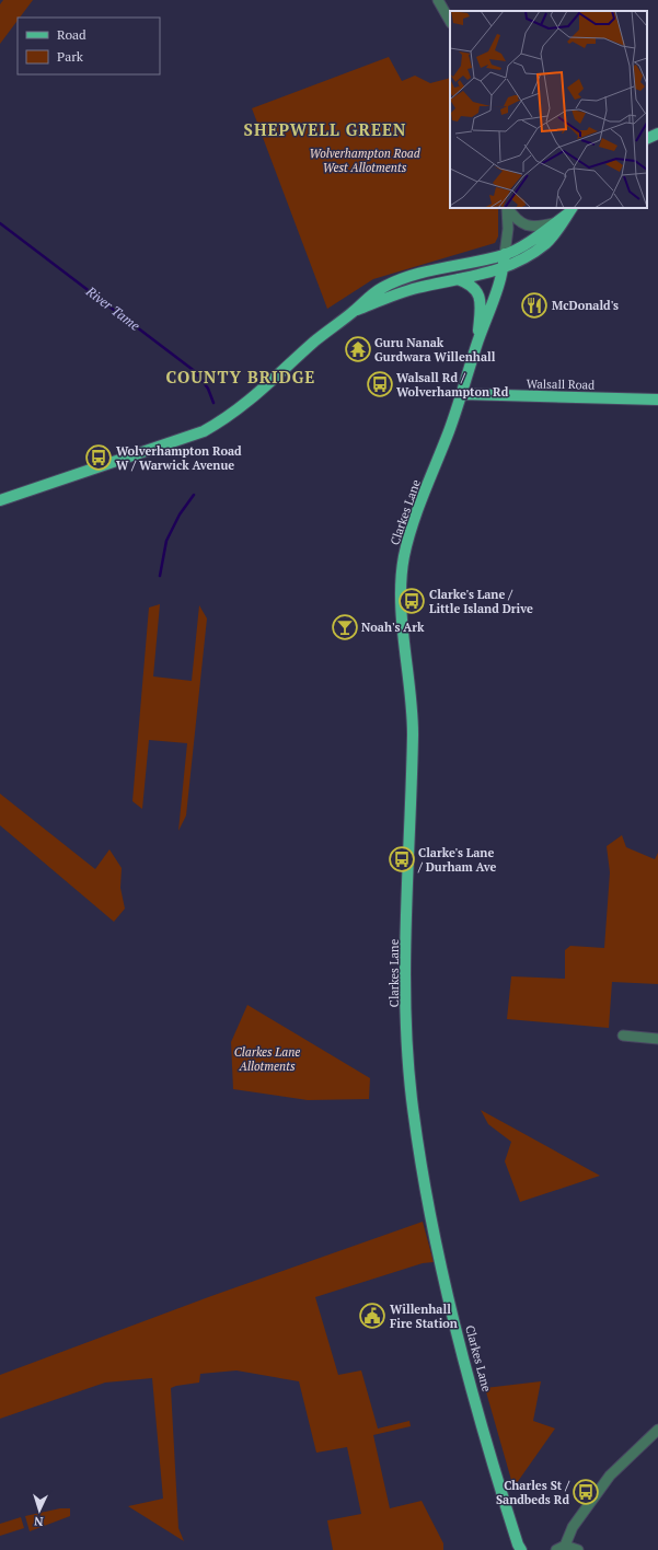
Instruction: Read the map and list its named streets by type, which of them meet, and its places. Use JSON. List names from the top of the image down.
{
  "streets": {
    "main road": ["Walsall Road", "Clarkes Lane"]
  },
  "crossings": [
    ["Walsall Road", "Clarkes Lane"]
  ],
  "districts": ["SHEPWELL GREEN", "COUNTY BRIDGE"],
  "water": ["River Tame"],
  "parks": ["Wolverhampton Road West Allotments", "Clarkes Lane Allotments"],
  "places": {
    "restaurant": ["McDonald's"],
    "temple": ["Guru Nanak Gurdwara Willenhall"],
    "bus stop": [
      "Walsall Rd / Wolverhampton Rd",
      "Wolverhampton Road W / Warwick Avenue",
      "Clarke's Lane / Little Island Drive",
      "Clarke's Lane / Durham Ave",
      "Charles St / Sandbeds Rd"
    ],
    "bar": ["Noah's Ark"],
    "public building": ["Willenhall Fire Station"]
  },
  "legend": ["Road", "Park"],
  "north": "bottom"
}
